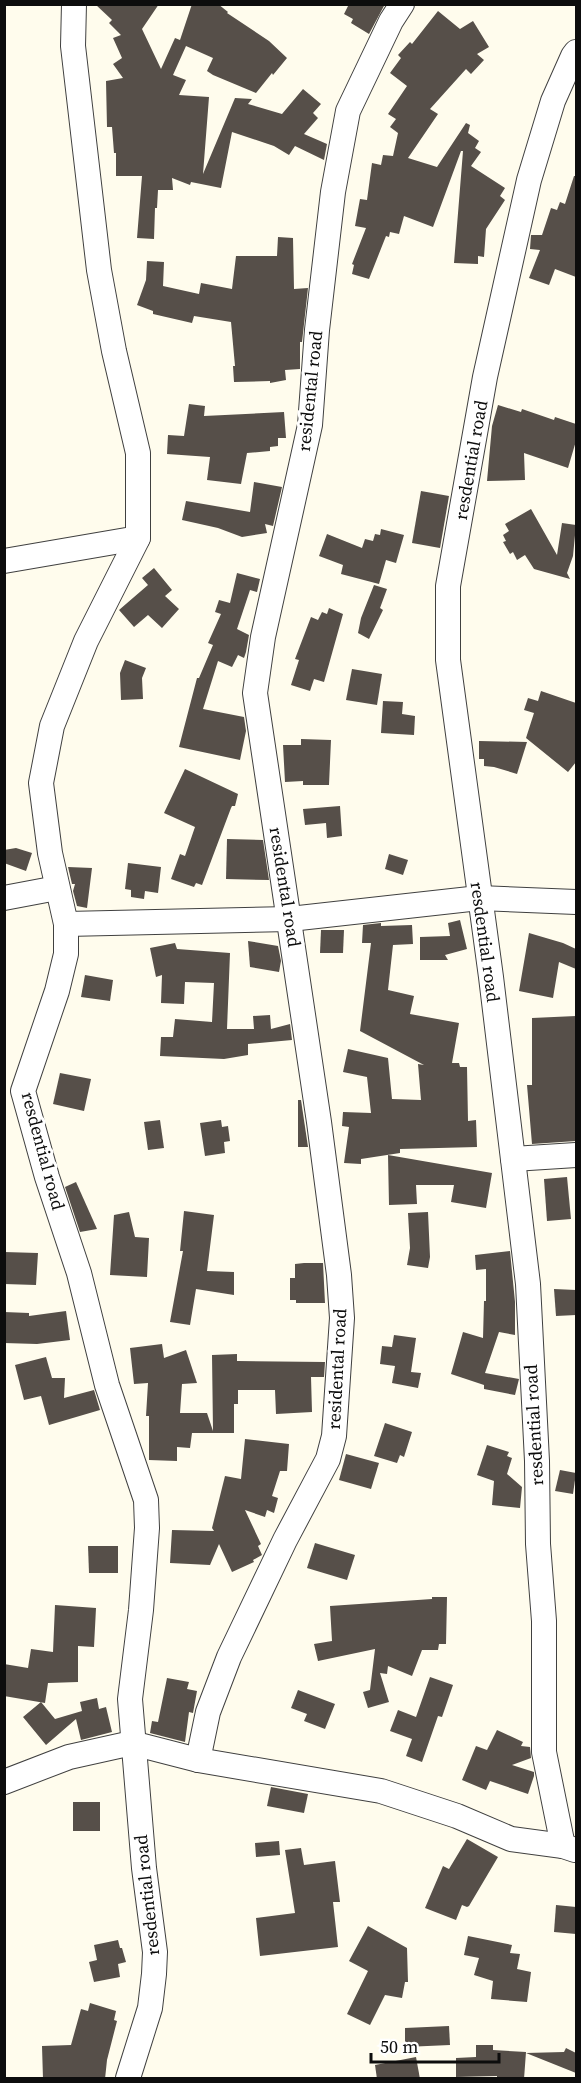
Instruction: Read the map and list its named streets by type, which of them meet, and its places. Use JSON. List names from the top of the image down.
{
  "streets": {
    "street": ["residental road", "resdential road"]
  },
  "crossings": [
    ["residental road", "resdential road"]
  ],
  "scale_bar": "50 m"
}
